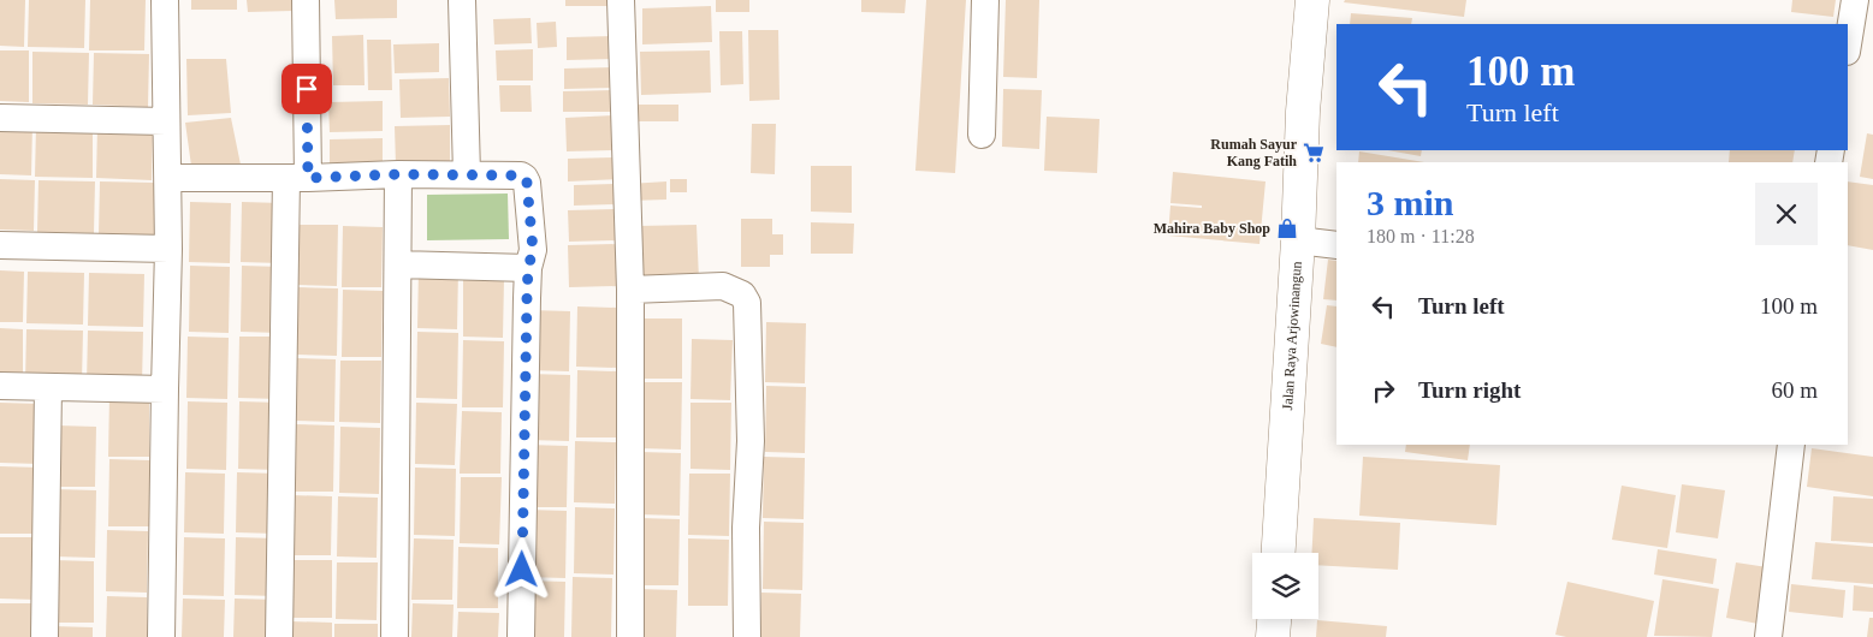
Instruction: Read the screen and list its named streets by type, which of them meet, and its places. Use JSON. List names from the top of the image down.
{
  "streets": {
    "main road": ["Jalan Raya Arjowinangun"]
  },
  "places": {
    "supermarket": ["Rumah Sayur Kang Fatih"],
    "shop": ["Mahira Baby Shop"]
  },
  "page": {
    "turn": ["100 m", "Turn left"],
    "heading": ["3 min", "180 m · 11:28"],
    "list": [
      {
        "name": "Turn left",
        "value": "100 m"
      },
      {
        "name": "Turn right",
        "value": "60 m"
      }
    ]
  }
}
